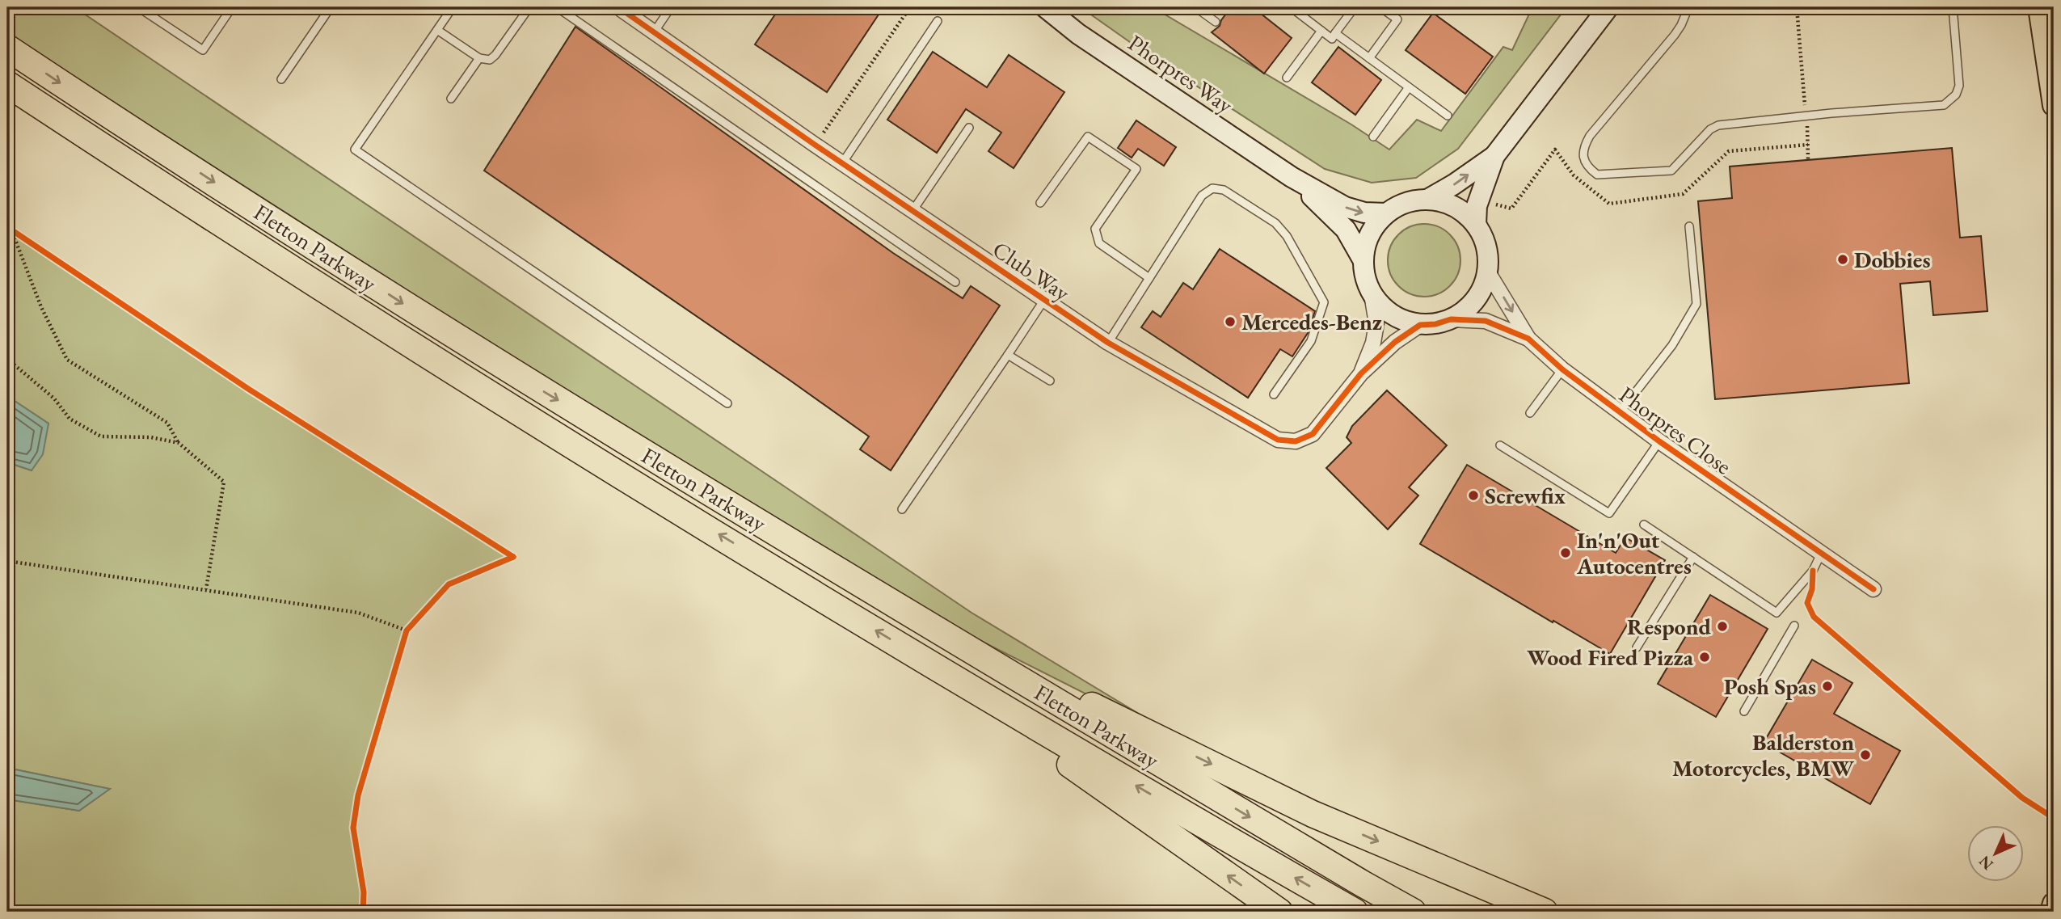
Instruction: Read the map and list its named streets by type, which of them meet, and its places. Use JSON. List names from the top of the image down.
{
  "streets": {
    "highway": ["Fletton Parkway"],
    "street": ["Phorpres Way", "Club Way", "Phorpres Close"]
  },
  "crossings": [
    ["Phorpres Way", "Club Way"],
    ["Phorpres Way", "Phorpres Close"],
    ["Club Way", "Phorpres Close"]
  ],
  "places": [
    "Dobbies",
    "Mercedes-Benz",
    "Screwfix",
    "In'n'Out Autocentres",
    "Respond",
    "Wood Fired Pizza",
    "Posh Spas",
    "Balderston Motorcycles, BMW"
  ],
  "north": "bottom left"
}
